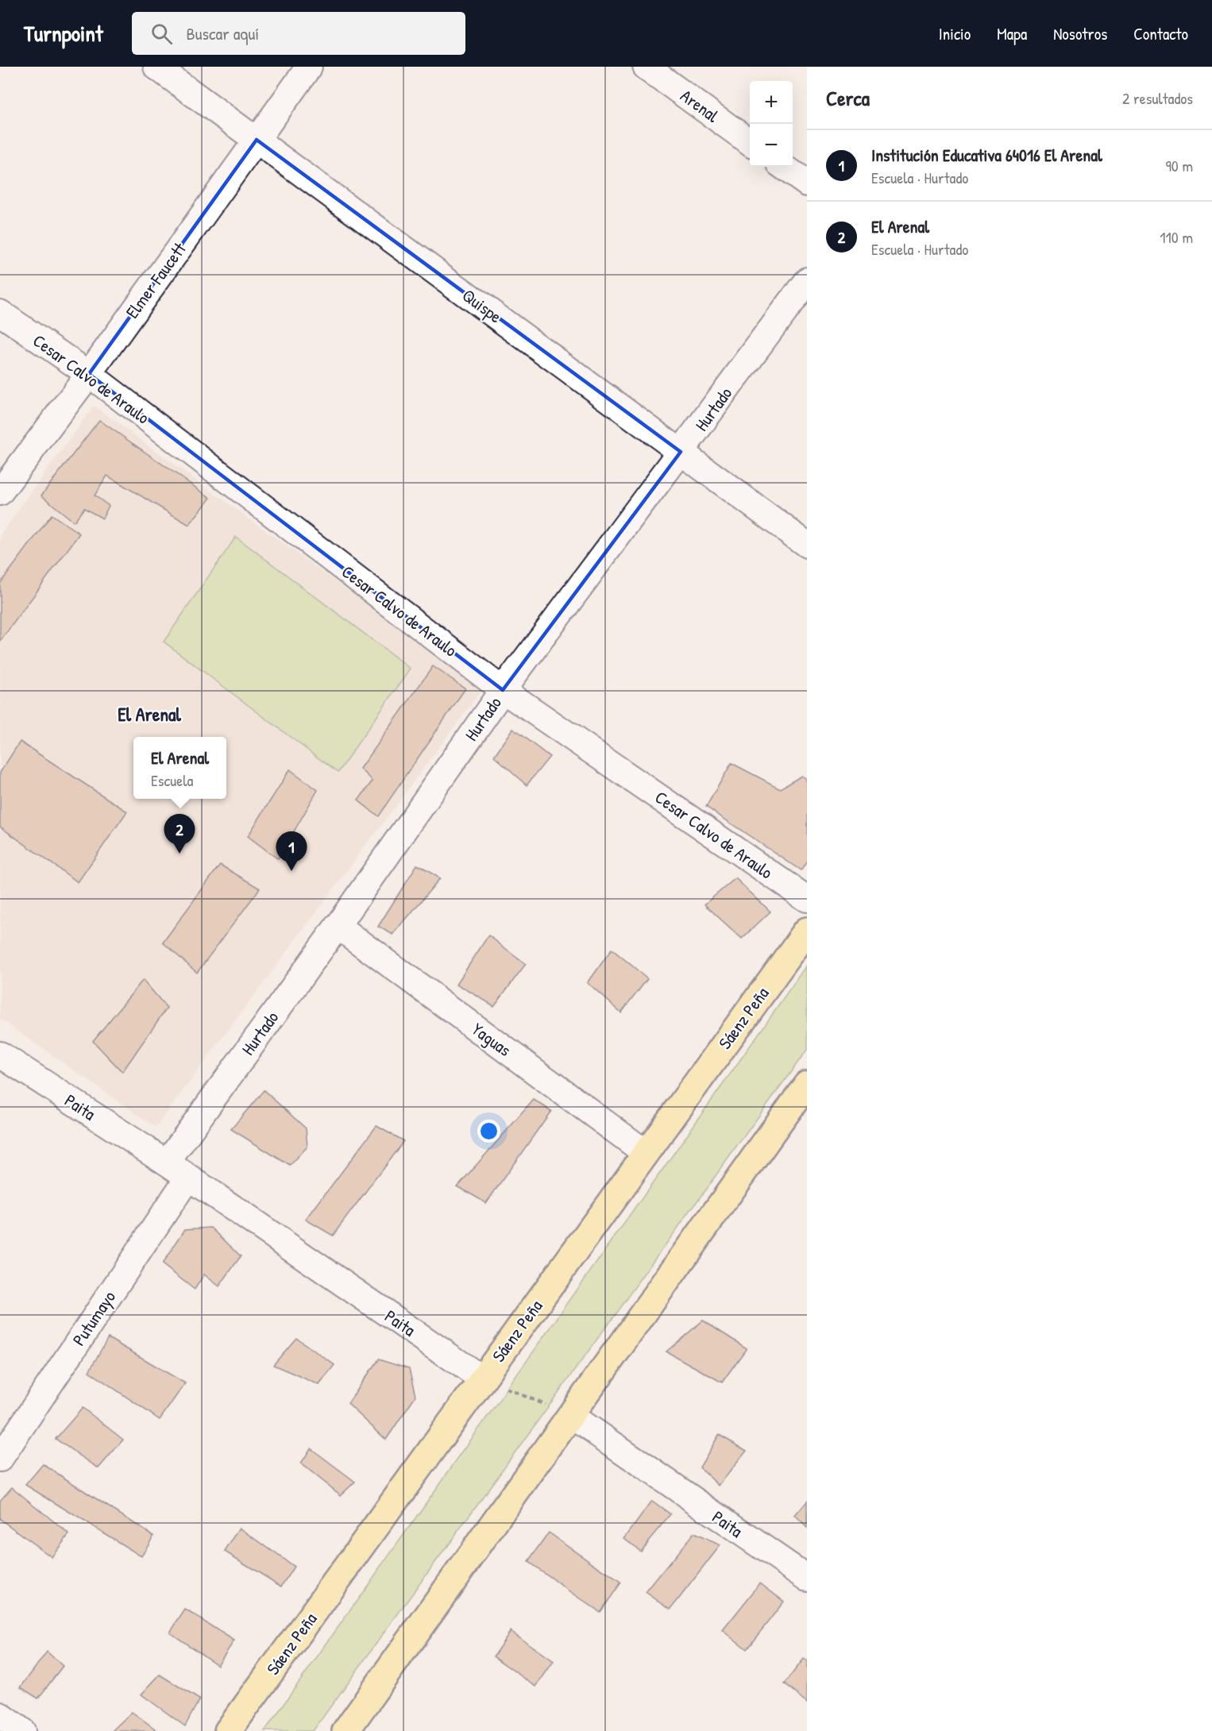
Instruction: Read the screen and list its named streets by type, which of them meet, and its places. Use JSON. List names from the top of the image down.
{
  "streets": {
    "main road": ["Sáenz Peña"],
    "street": [
      "Arenal",
      "Elmer Faucett",
      "Quispe",
      "Cesar Calvo de Araulo",
      "Hurtado",
      "Yaguas",
      "Paita",
      "Putumayo"
    ]
  },
  "crossings": [
    ["Elmer Faucett", "Quispe"],
    ["Elmer Faucett", "Cesar Calvo de Araulo"],
    ["Quispe", "Hurtado"],
    ["Cesar Calvo de Araulo", "Hurtado"],
    ["Hurtado", "Yaguas"],
    ["Hurtado", "Paita"],
    ["Sáenz Peña", "Yaguas"],
    ["Sáenz Peña", "Paita"],
    ["Paita", "Putumayo"]
  ],
  "districts": ["El Arenal"],
  "page": {
    "header": "Turnpoint",
    "search": "Buscar aquí",
    "nav": [
      "Inicio",
      "Mapa",
      "Nosotros",
      "Contacto"
    ],
    "heading": ["Cerca", "2 resultados"],
    "map_buttons": ["+", "−"],
    "list": [
      {
        "mark": "1",
        "name": "Institución Educativa 64016 El Arenal",
        "note": "Escuela · Hurtado",
        "value": "90 m"
      },
      {
        "mark": "2",
        "name": "El Arenal",
        "note": "Escuela · Hurtado",
        "value": "110 m"
      }
    ],
    "popup": ["El Arenal", "Escuela"],
    "pins": ["2", "1"]
  }
}
